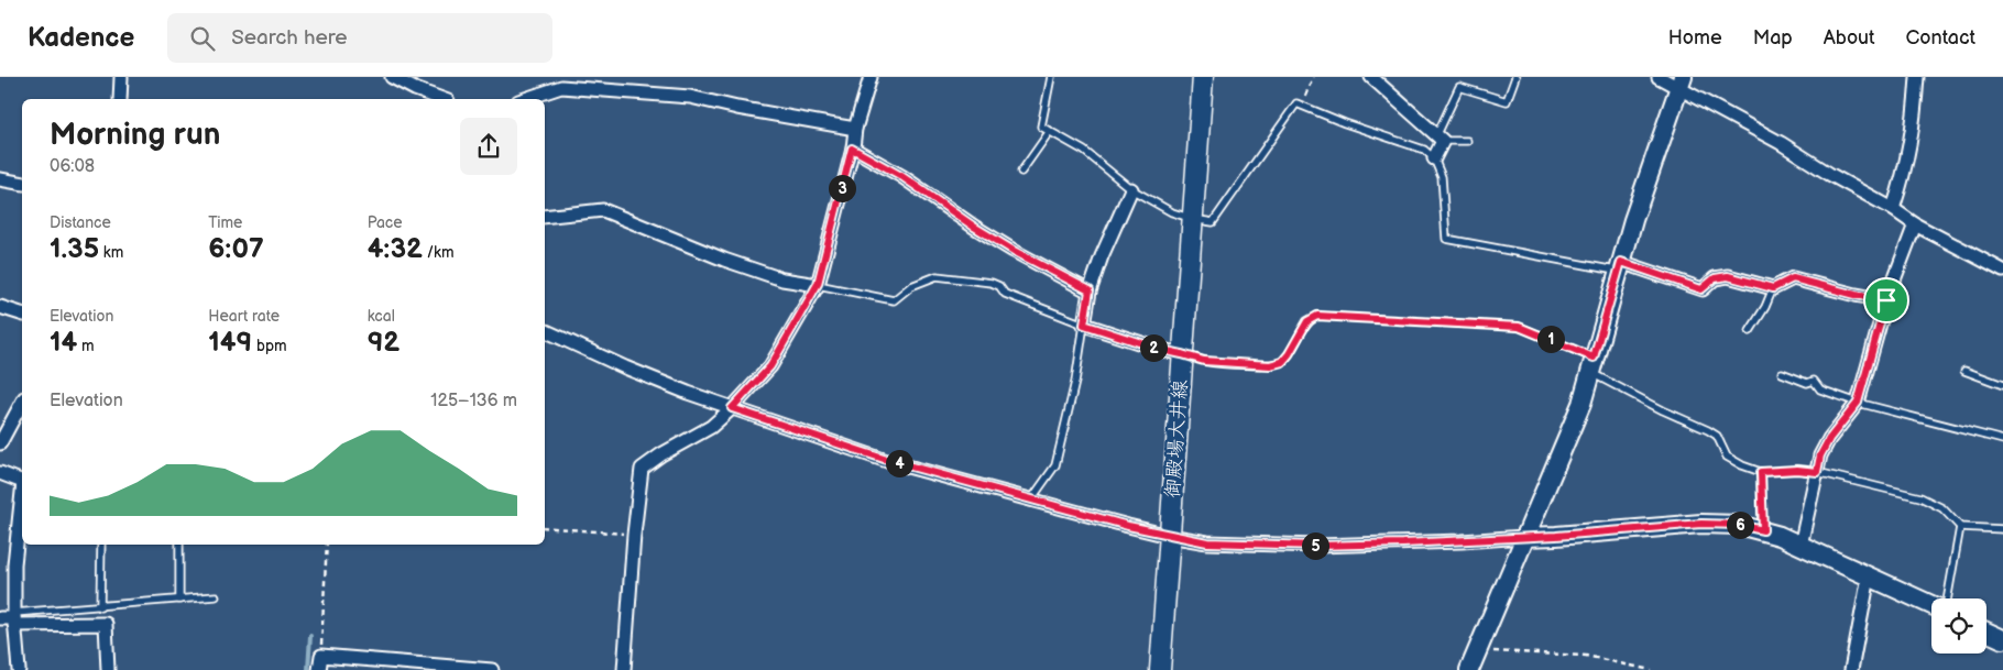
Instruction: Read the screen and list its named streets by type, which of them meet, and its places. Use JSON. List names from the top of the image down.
{
  "streets": {
    "main road": ["御殿場大井線"]
  },
  "page": {
    "header": "Kadence",
    "search": "Search here",
    "nav": [
      "Home",
      "Map",
      "About",
      "Contact"
    ],
    "heading": ["Morning run", "06:08"],
    "pins": [
      "3",
      "1",
      "2",
      "4",
      "6",
      "5"
    ],
    "stats": [
      ["Distance", "1.35 km"],
      ["Time", "6:07"],
      ["Pace", "4:32 /km"],
      ["Elevation", "14 m"],
      ["Heart rate", "149 bpm"],
      ["kcal", "92"]
    ],
    "chart": ["Elevation", "125–136 m"]
  }
}
